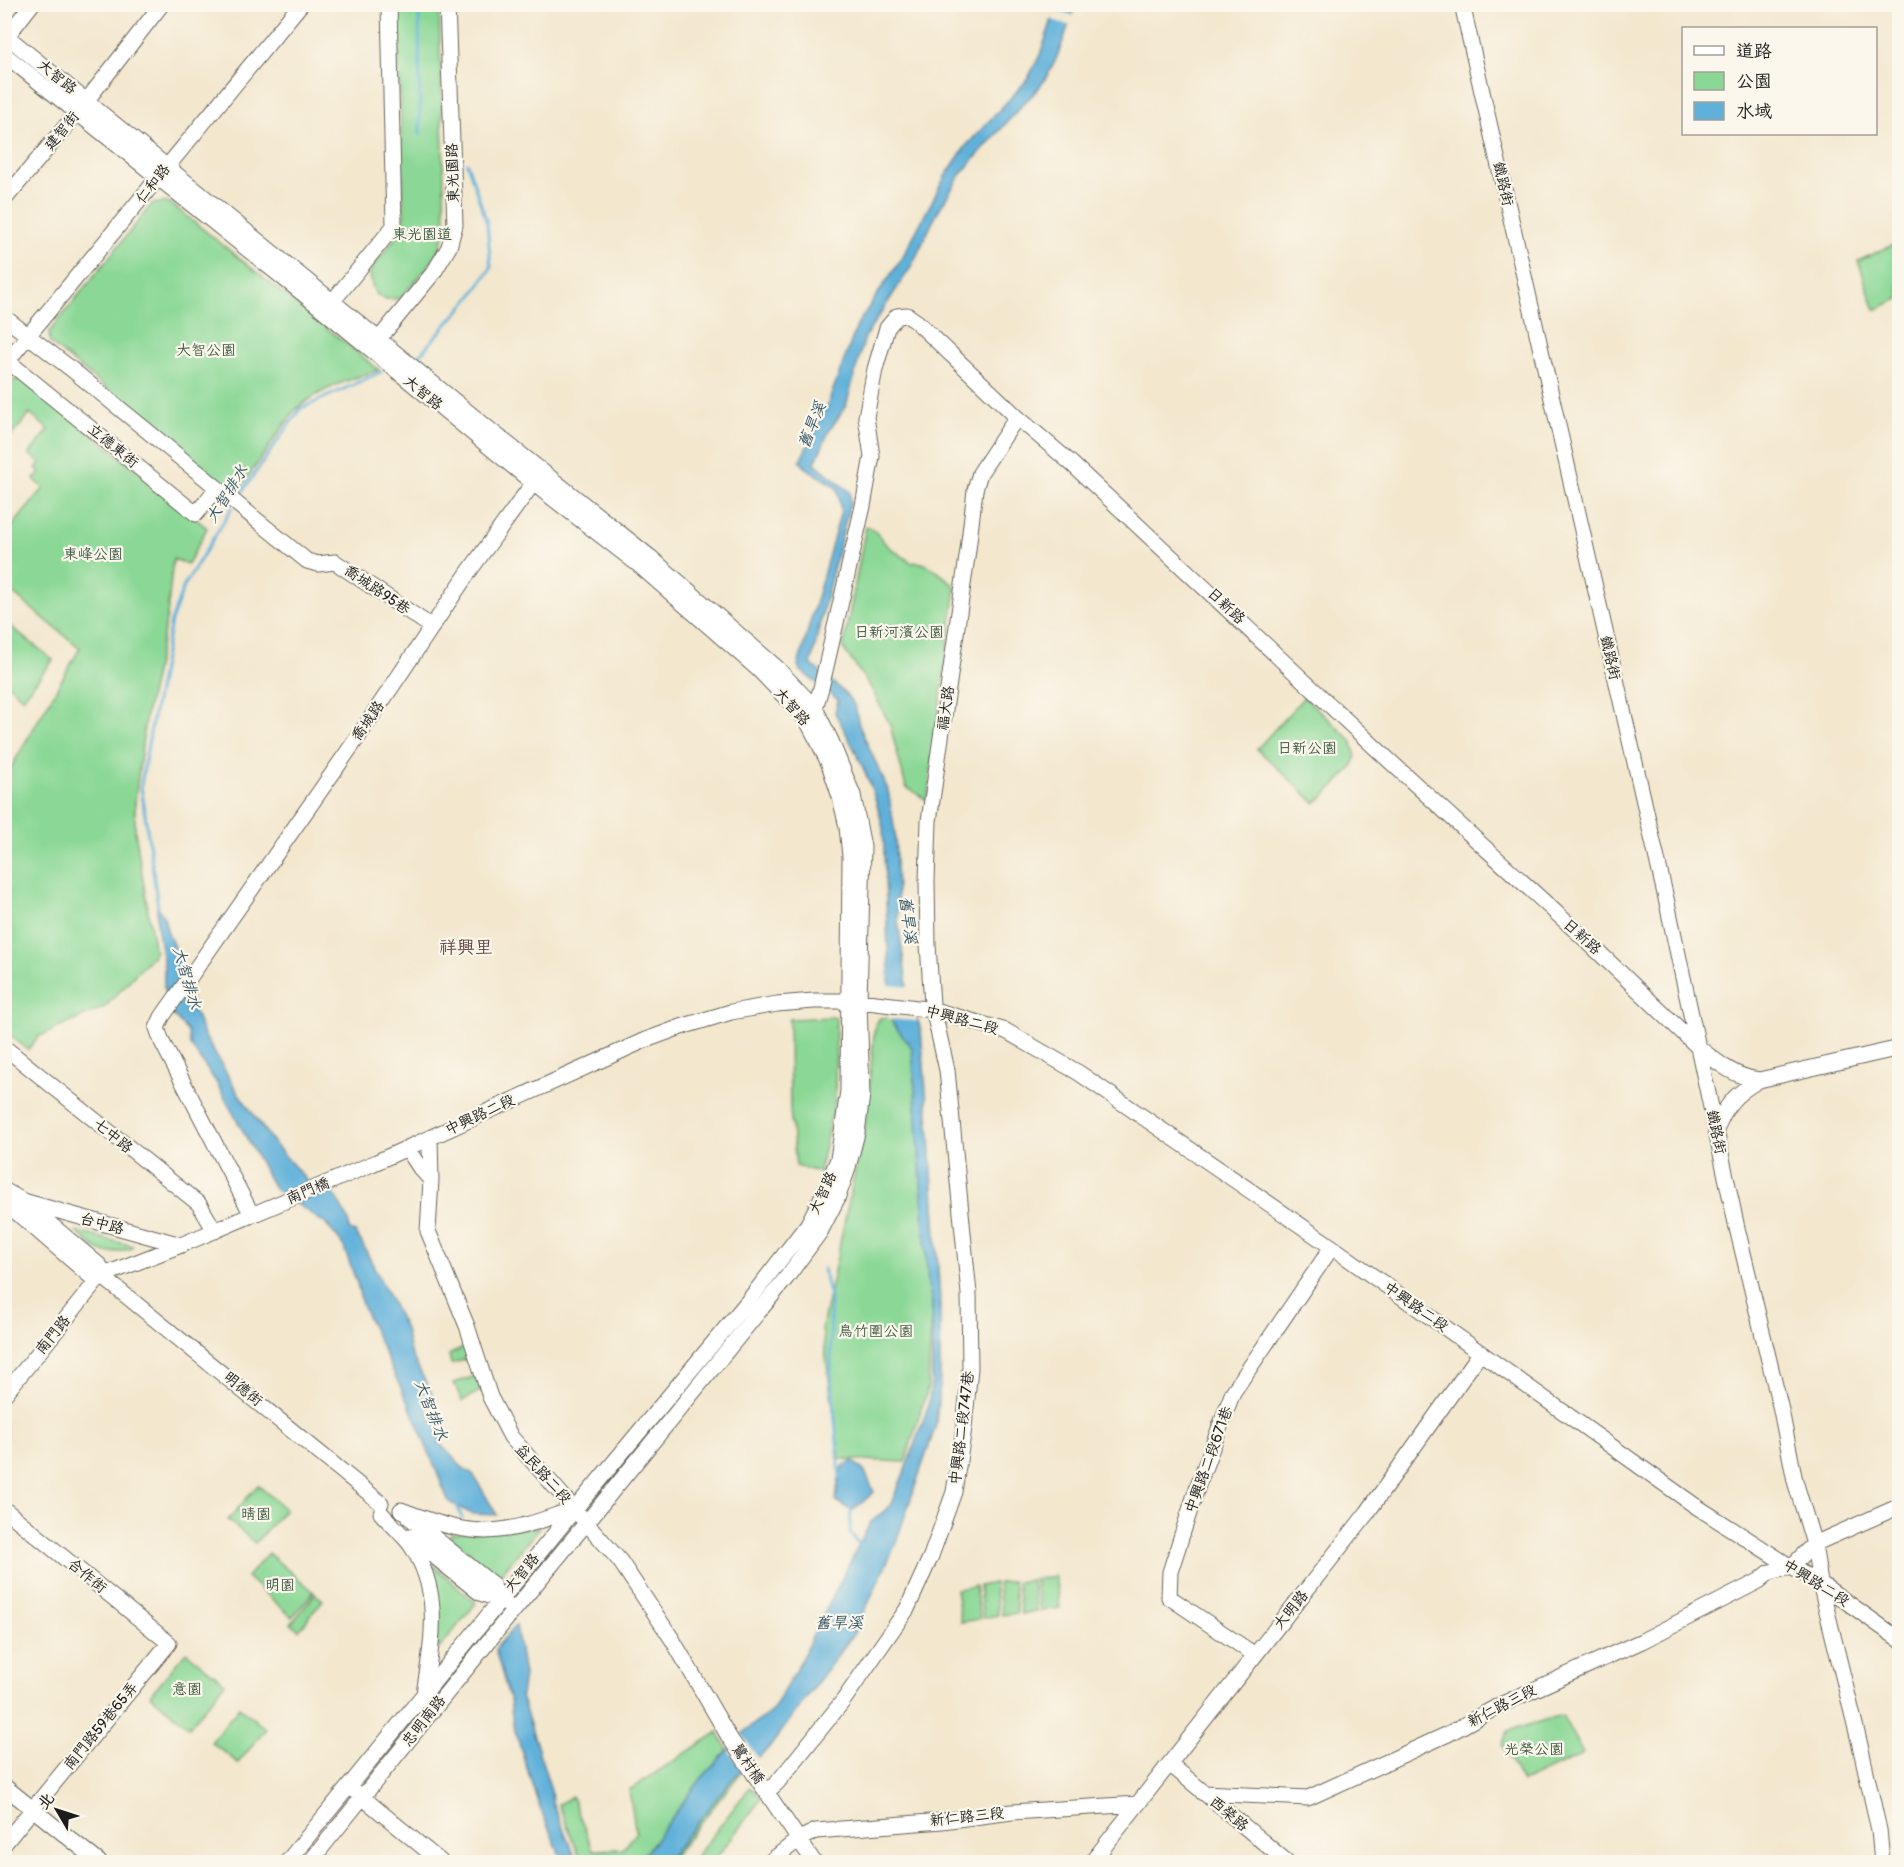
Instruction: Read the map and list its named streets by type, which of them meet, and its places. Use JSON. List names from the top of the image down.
{
  "streets": {
    "street": [
      "大智路",
      "建智街",
      "東光園路",
      "仁和路",
      "鐵路街",
      "立德東街",
      "喬城路95巷",
      "日新路",
      "福大路",
      "喬城路",
      "中興路二段",
      "七中路",
      "南門橋",
      "台中路",
      "南門路",
      "明德街",
      "中興路二段747巷",
      "中興路二段671巷",
      "益民路二段",
      "合作街",
      "大明路",
      "新仁路三段",
      "忠明南路",
      "南門路59巷65弄",
      "鷺村橋",
      "西榮路"
    ]
  },
  "crossings": [
    ["大智路", "建智街"],
    ["大智路", "東光園路"],
    ["大智路", "仁和路"],
    ["大智路", "日新路"],
    ["大智路", "喬城路"],
    ["大智路", "中興路二段"],
    ["大智路", "明德街"],
    ["大智路", "益民路二段"],
    ["大智路", "忠明南路"],
    ["仁和路", "立德東街"],
    ["鐵路街", "日新路"],
    ["鐵路街", "中興路二段"],
    ["立德東街", "喬城路95巷"],
    ["喬城路95巷", "喬城路"],
    ["日新路", "福大路"],
    ["福大路", "中興路二段"],
    ["福大路", "中興路二段747巷"],
    ["喬城路", "南門橋"],
    ["中興路二段", "南門橋"],
    ["中興路二段", "中興路二段747巷"],
    ["中興路二段", "中興路二段671巷"],
    ["中興路二段", "益民路二段"],
    ["中興路二段", "大明路"],
    ["中興路二段", "新仁路三段"],
    ["台中路", "南門路"],
    ["台中路", "明德街"],
    ["南門路", "明德街"],
    ["明德街", "忠明南路"],
    ["中興路二段747巷", "鷺村橋"],
    ["中興路二段671巷", "大明路"],
    ["益民路二段", "鷺村橋"],
    ["合作街", "南門路59巷65弄"],
    ["大明路", "新仁路三段"],
    ["大明路", "西榮路"],
    ["新仁路三段", "西榮路"]
  ],
  "districts": ["祥興里"],
  "water": ["舊旱溪", "大智排水"],
  "parks": [
    "東光園道",
    "大智公園",
    "東峰公園",
    "日新河濱公園",
    "日新公園",
    "鳥竹圍公園",
    "晴園",
    "明園",
    "意園",
    "光榮公園"
  ],
  "legend": ["道路", "公園", "水域"],
  "north": "top left"
}
